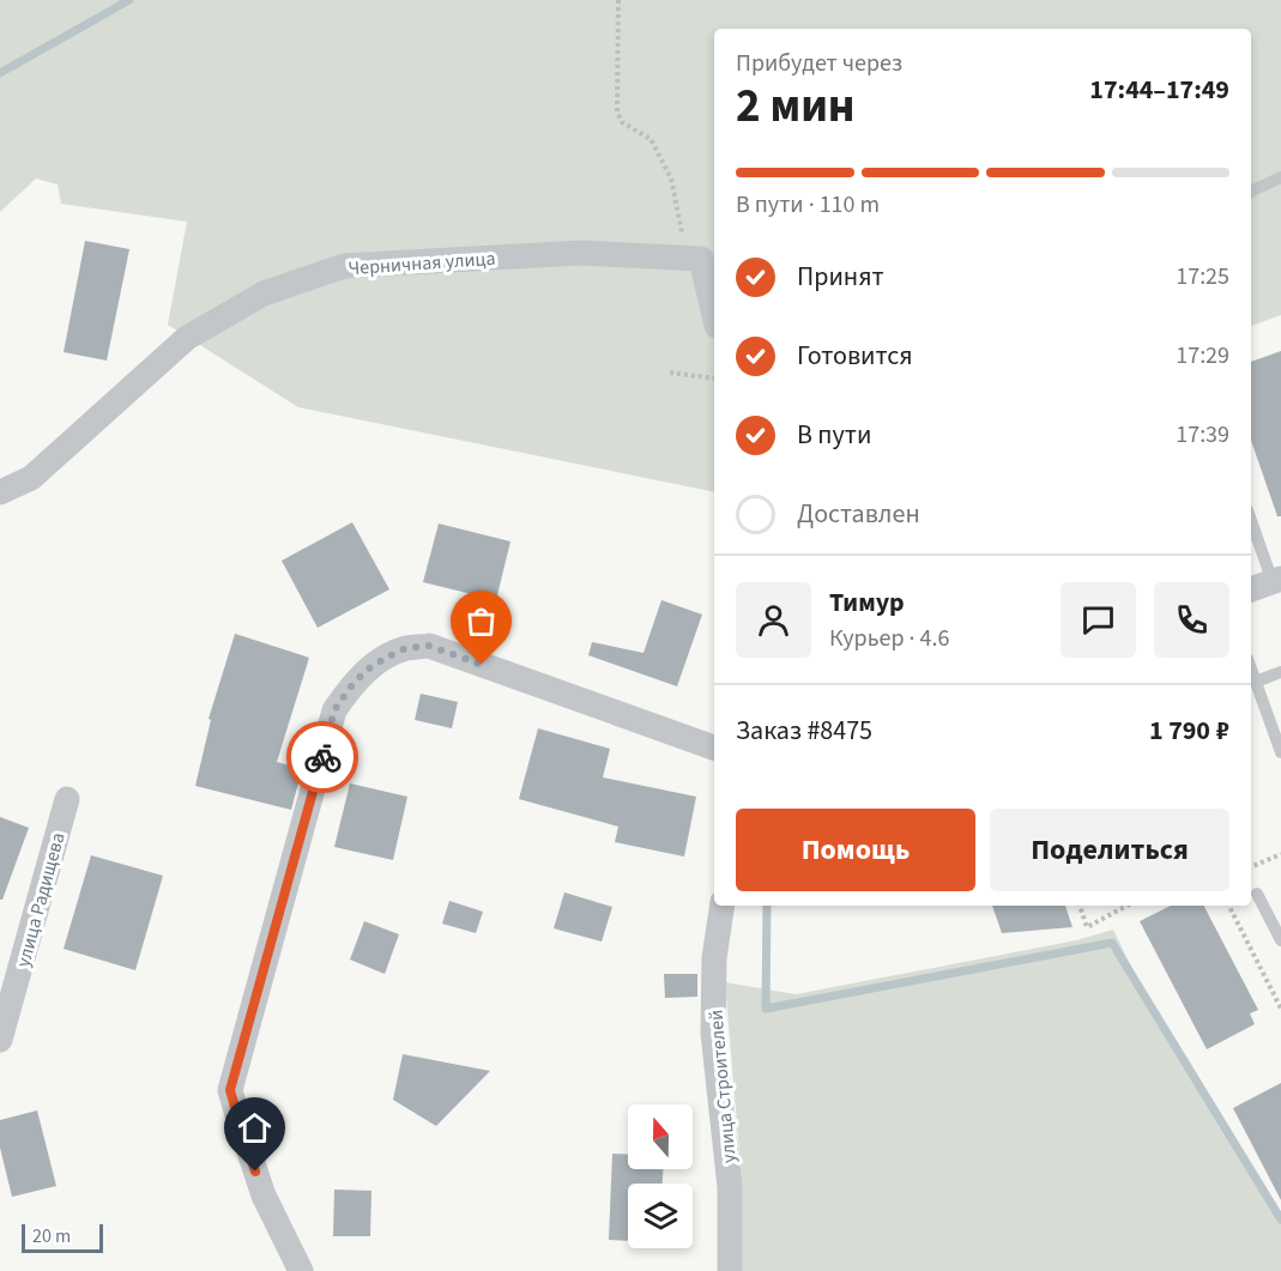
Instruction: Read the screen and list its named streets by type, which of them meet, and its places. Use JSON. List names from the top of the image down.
{
  "streets": {
    "street": ["Черничная улица", "улица Радищева", "улица Строителей"]
  },
  "scale_bar": "20 m",
  "north": "top",
  "page": {
    "heading": ["2 мин", "Прибудет через", "17:44–17:49"],
    "panel": [
      "Тимур",
      "Курьер · 4.6",
      "Заказ #8475",
      "1 790 ₽"
    ],
    "bar": "В пути · 110 m",
    "list": [
      ["Принят", "17:25"],
      ["Готовится", "17:29"],
      ["В пути", "17:39"],
      "Доставлен"
    ],
    "buttons": ["Помощь", "Поделиться"],
    "scale": "20 m"
  }
}
